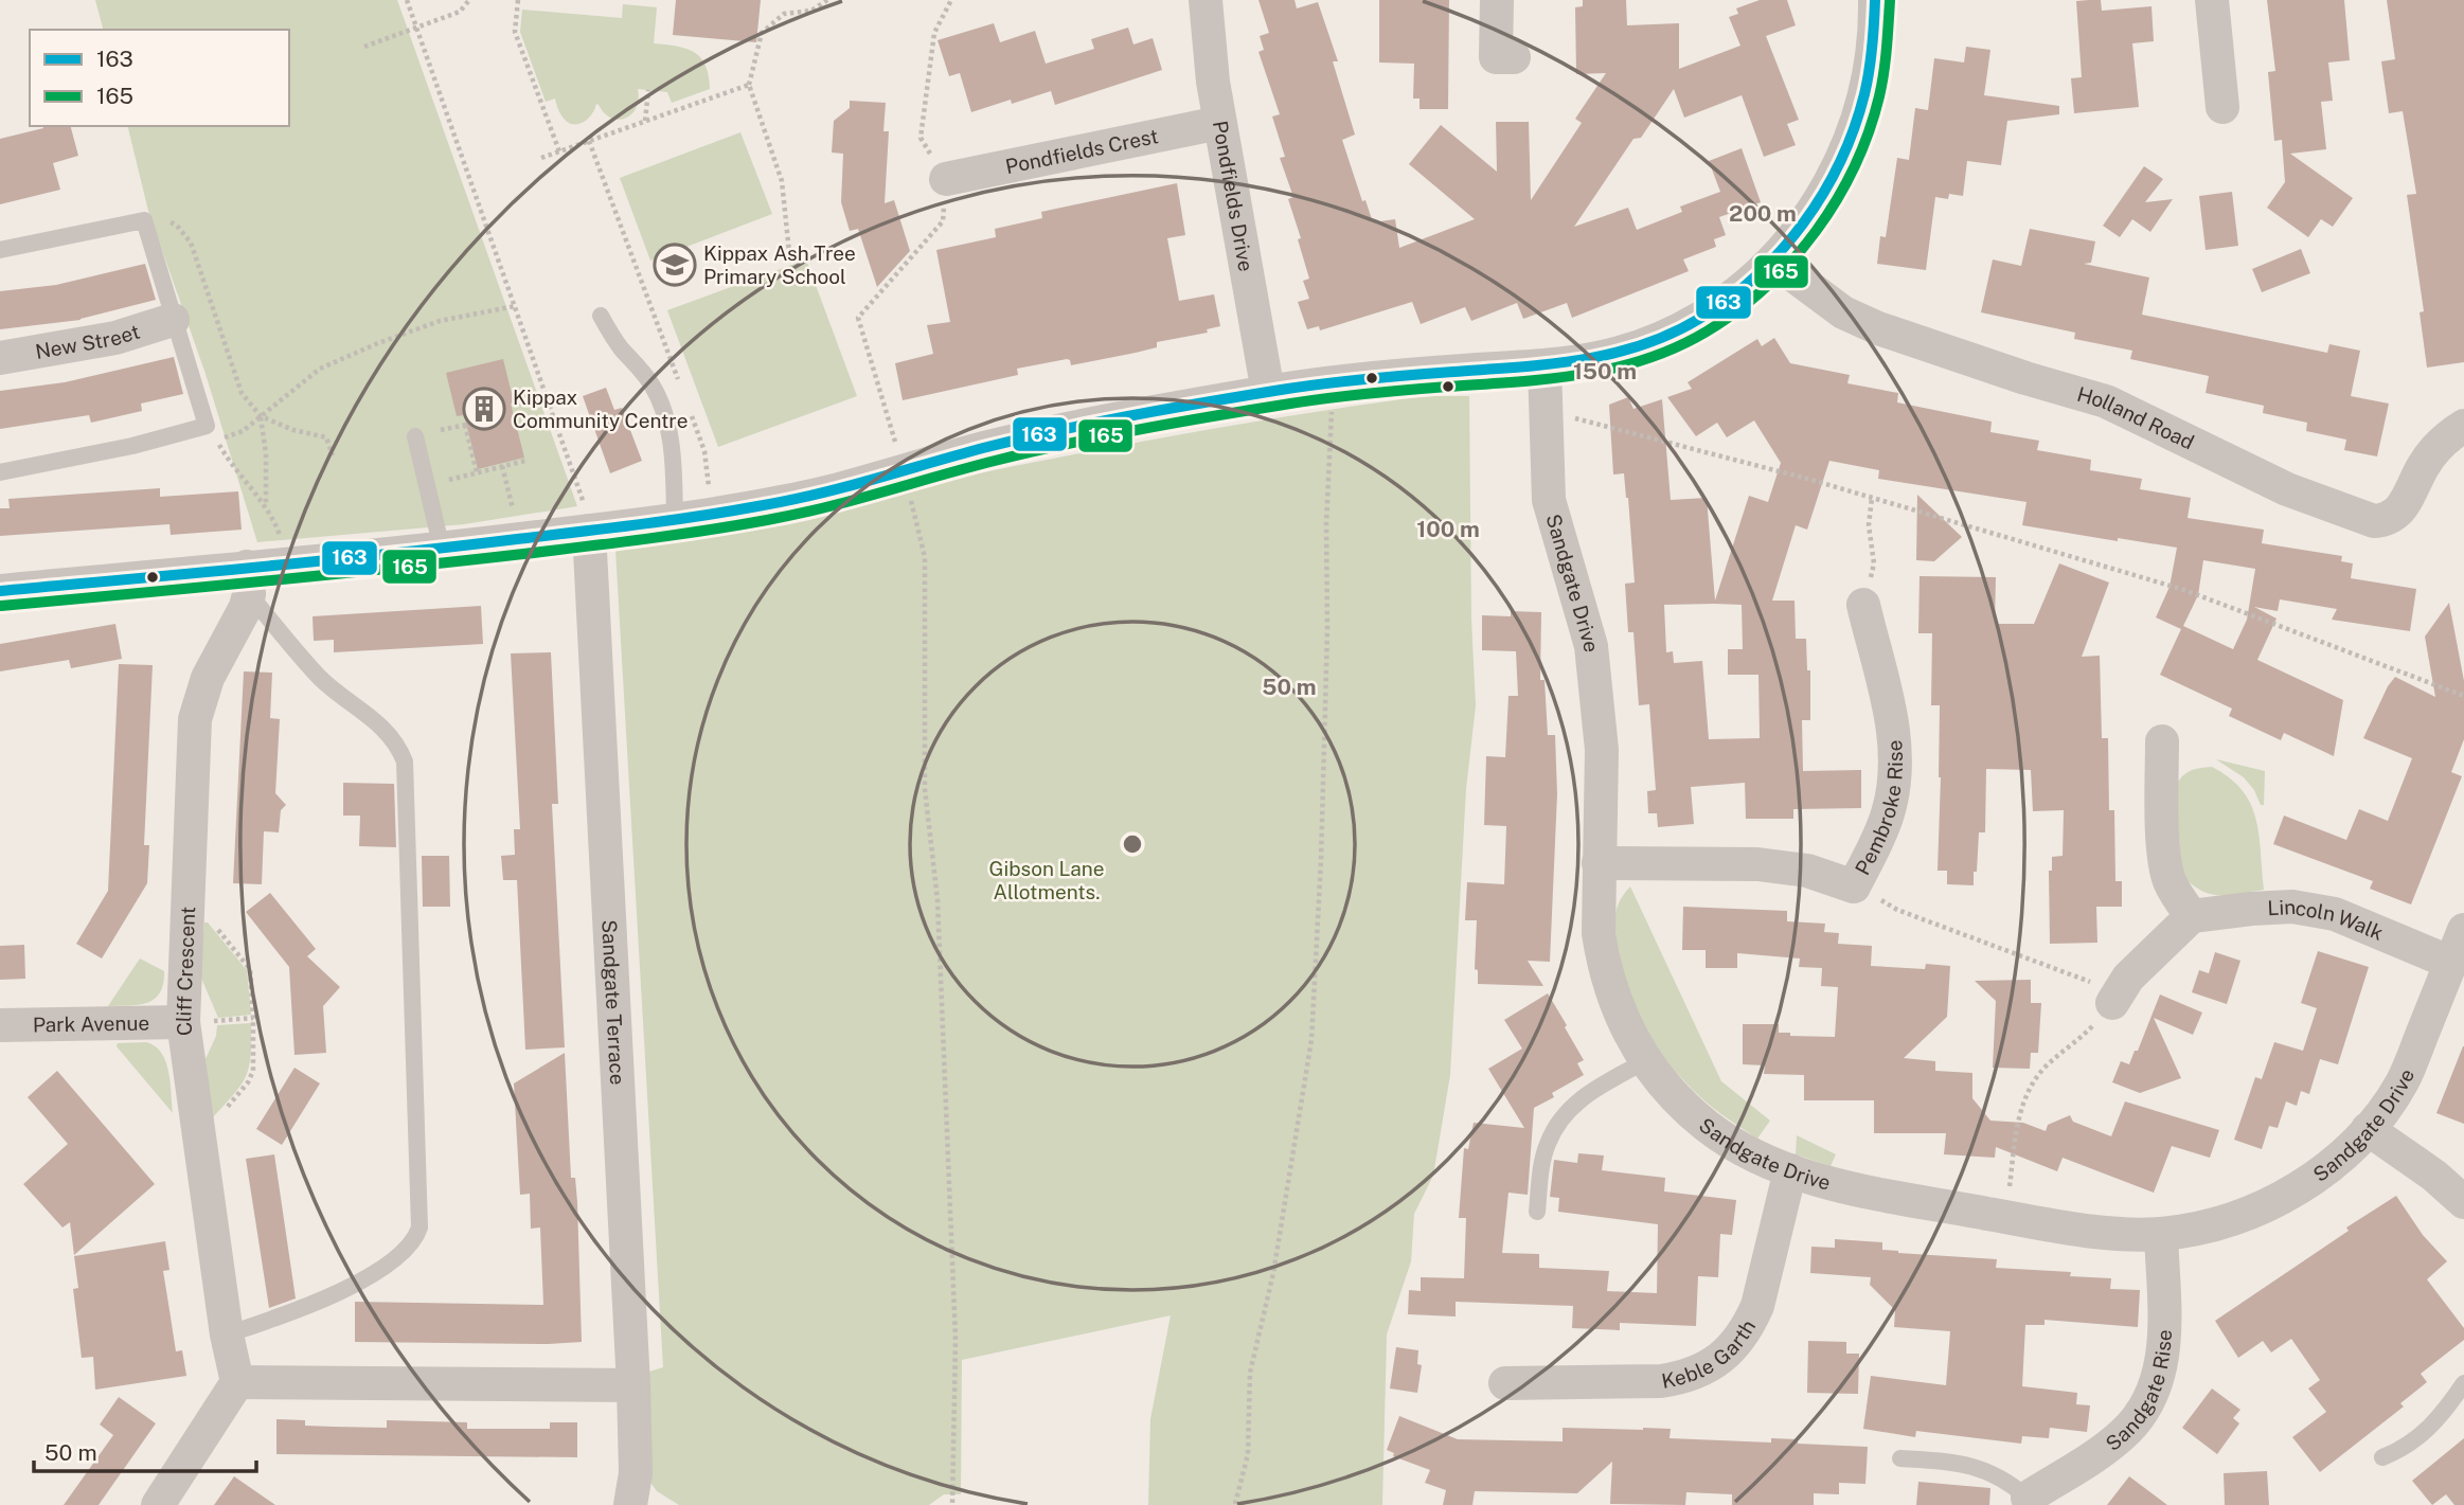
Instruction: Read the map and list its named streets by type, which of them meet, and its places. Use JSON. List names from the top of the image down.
{
  "streets": {
    "street": [
      "Pondfields Crest",
      "Pondfields Drive",
      "New Street",
      "Holland Road",
      "Sandgate Drive",
      "Pembroke Rise",
      "Lincoln Walk",
      "Cliff Crescent",
      "Sandgate Terrace",
      "Park Avenue",
      "Keble Garth",
      "Sandgate Rise"
    ]
  },
  "crossings": [
    ["Pondfields Crest", "Pondfields Drive"],
    ["Sandgate Drive", "Pembroke Rise"],
    ["Sandgate Drive", "Lincoln Walk"],
    ["Sandgate Drive", "Keble Garth"],
    ["Sandgate Drive", "Sandgate Rise"],
    ["Cliff Crescent", "Park Avenue"]
  ],
  "parks": ["Gibson Lane Allotments."],
  "places": {
    "school or university": ["Kippax Ash Tree Primary School"],
    "building": ["Kippax Community Centre"]
  },
  "lines": ["transit line 163", "transit line 165"],
  "legend": ["163", "165"],
  "scale_bar": "50 m",
  "rings": [
    "200 m",
    "150 m",
    "100 m",
    "50 m"
  ]
}
